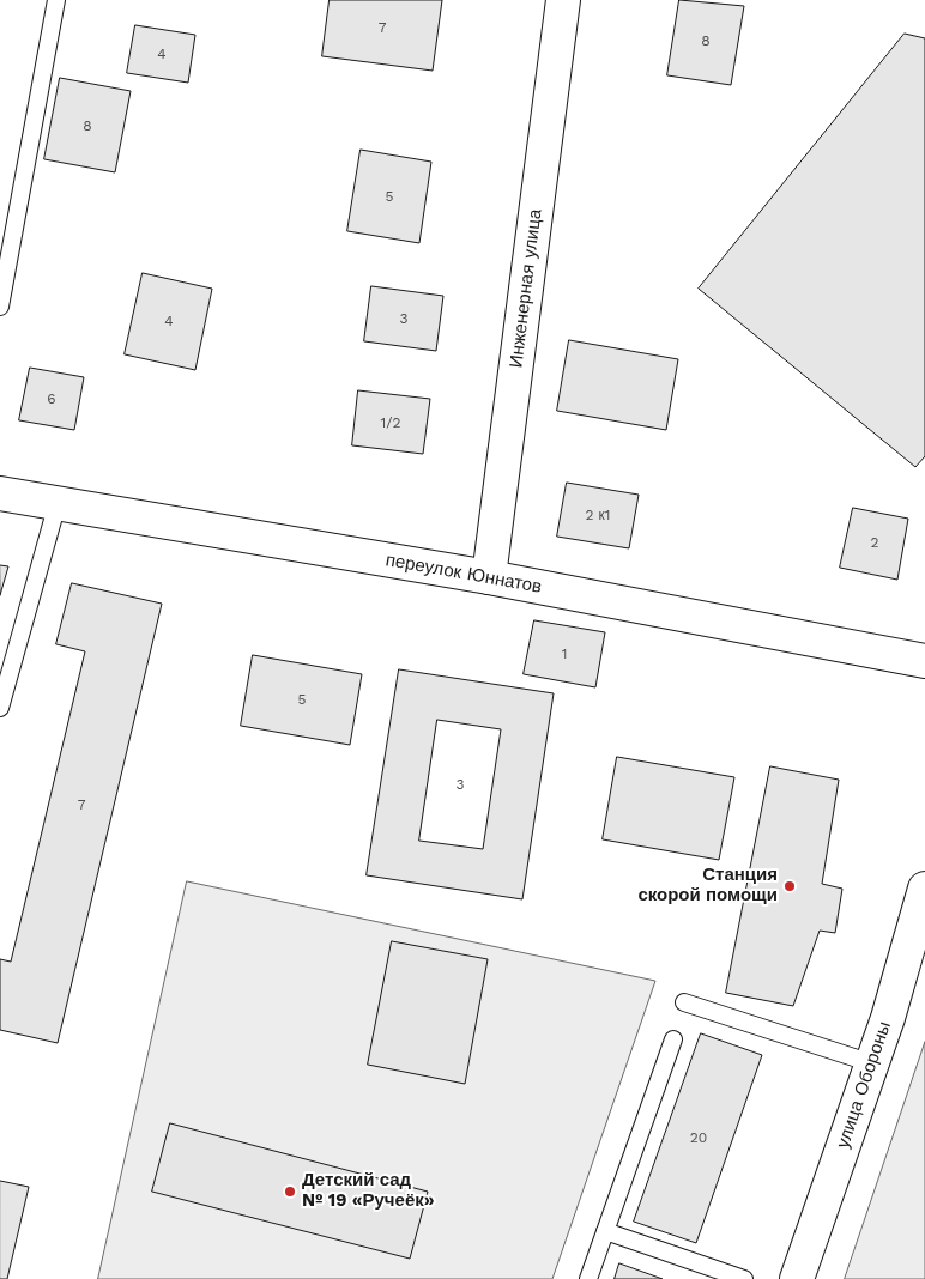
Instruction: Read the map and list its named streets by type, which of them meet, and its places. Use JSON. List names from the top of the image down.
{
  "streets": {
    "street": ["Инженерная улица", "переулок Юннатов", "улица Обороны"]
  },
  "crossings": [
    ["Инженерная улица", "переулок Юннатов"]
  ],
  "places": ["Станция скорой помощи", "Детский сад № 19 «Ручеёк»"],
  "house_numbers": [
    "7",
    "8",
    "4",
    "8",
    "5",
    "3",
    "4",
    "6",
    "1/2",
    "2 к1",
    "2",
    "1",
    "5",
    "3",
    "7",
    "20"
  ]
}
